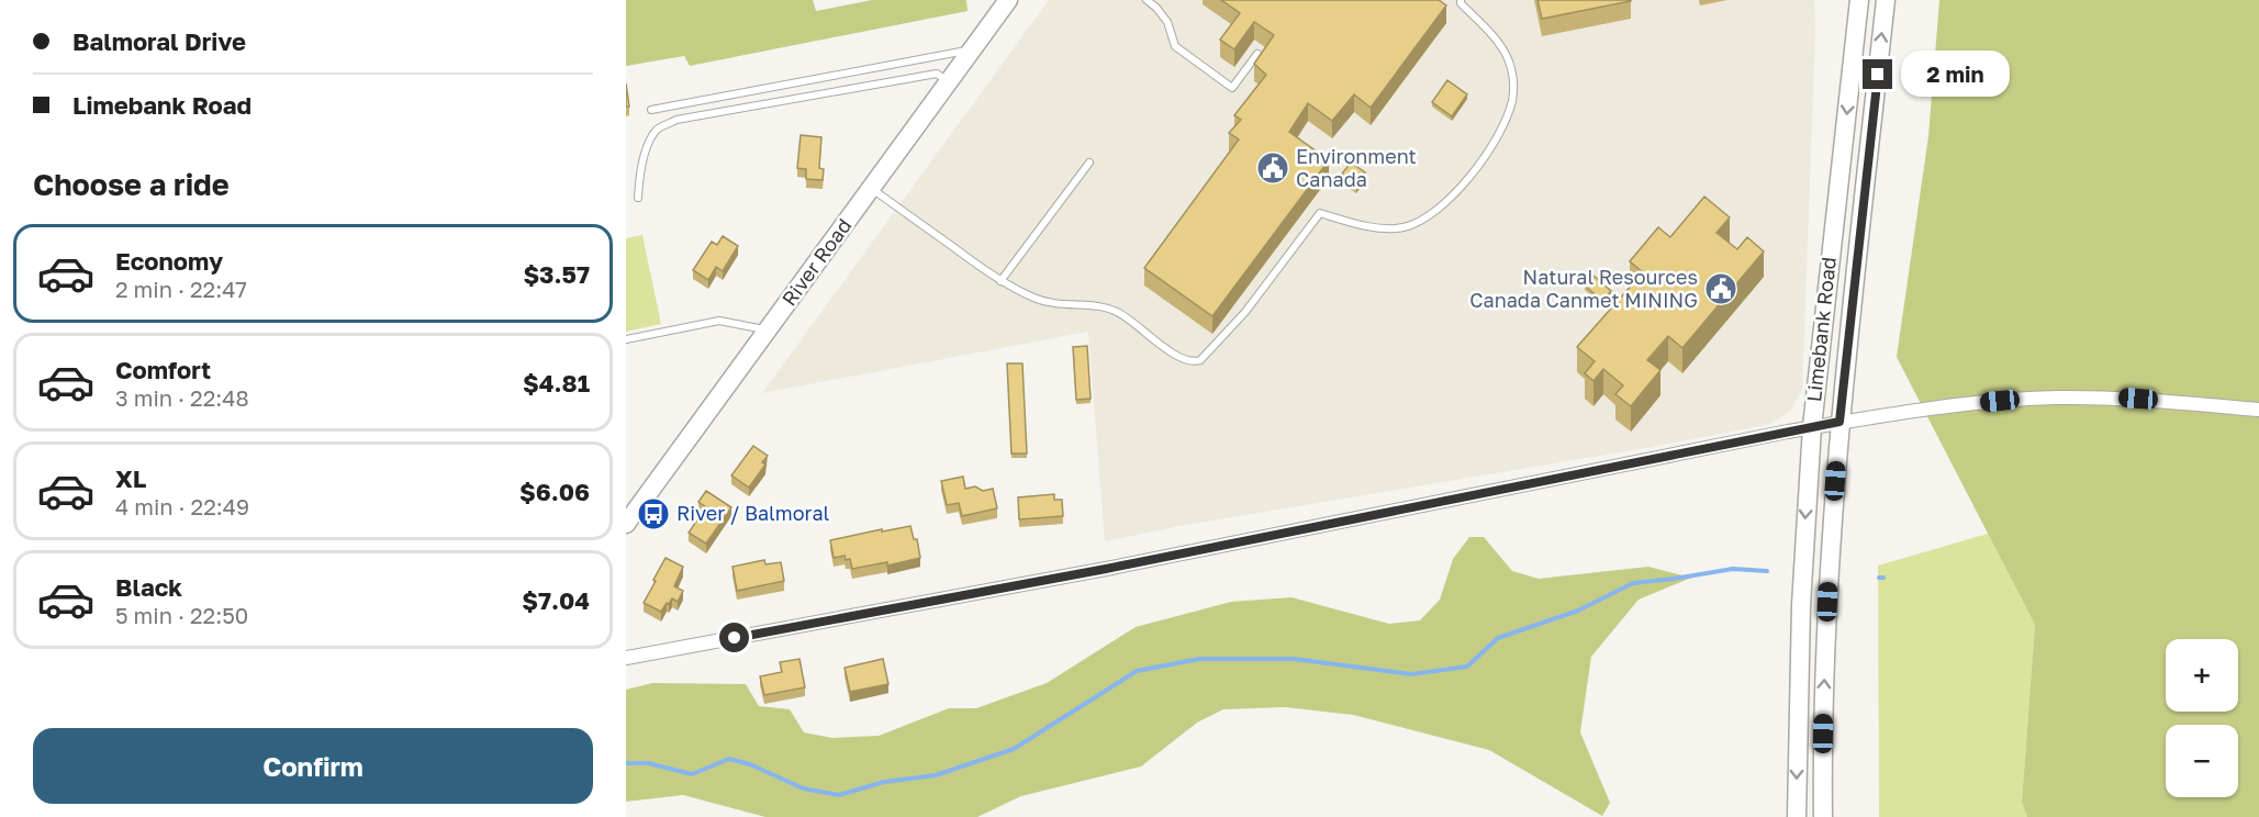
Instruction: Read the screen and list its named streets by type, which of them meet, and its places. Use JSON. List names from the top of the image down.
{
  "streets": {
    "main road": ["River Road", "Limebank Road"]
  },
  "places": {
    "public building": ["Environment Canada", "Natural Resources Canada Canmet MINING"],
    "bus stop": ["River / Balmoral"]
  },
  "page": {
    "banner": ["Balmoral Drive", "Limebank Road"],
    "bubble": "2 min",
    "heading": "Choose a ride",
    "list": [
      {
        "name": "Economy",
        "note": "2 min · 22:47",
        "value": "$3.57"
      },
      {
        "name": "Comfort",
        "note": "3 min · 22:48",
        "value": "$4.81"
      },
      {
        "name": "XL",
        "note": "4 min · 22:49",
        "value": "$6.06"
      },
      {
        "name": "Black",
        "note": "5 min · 22:50",
        "value": "$7.04"
      }
    ],
    "map_buttons": ["+", "−"],
    "buttons": "Confirm"
  }
}
